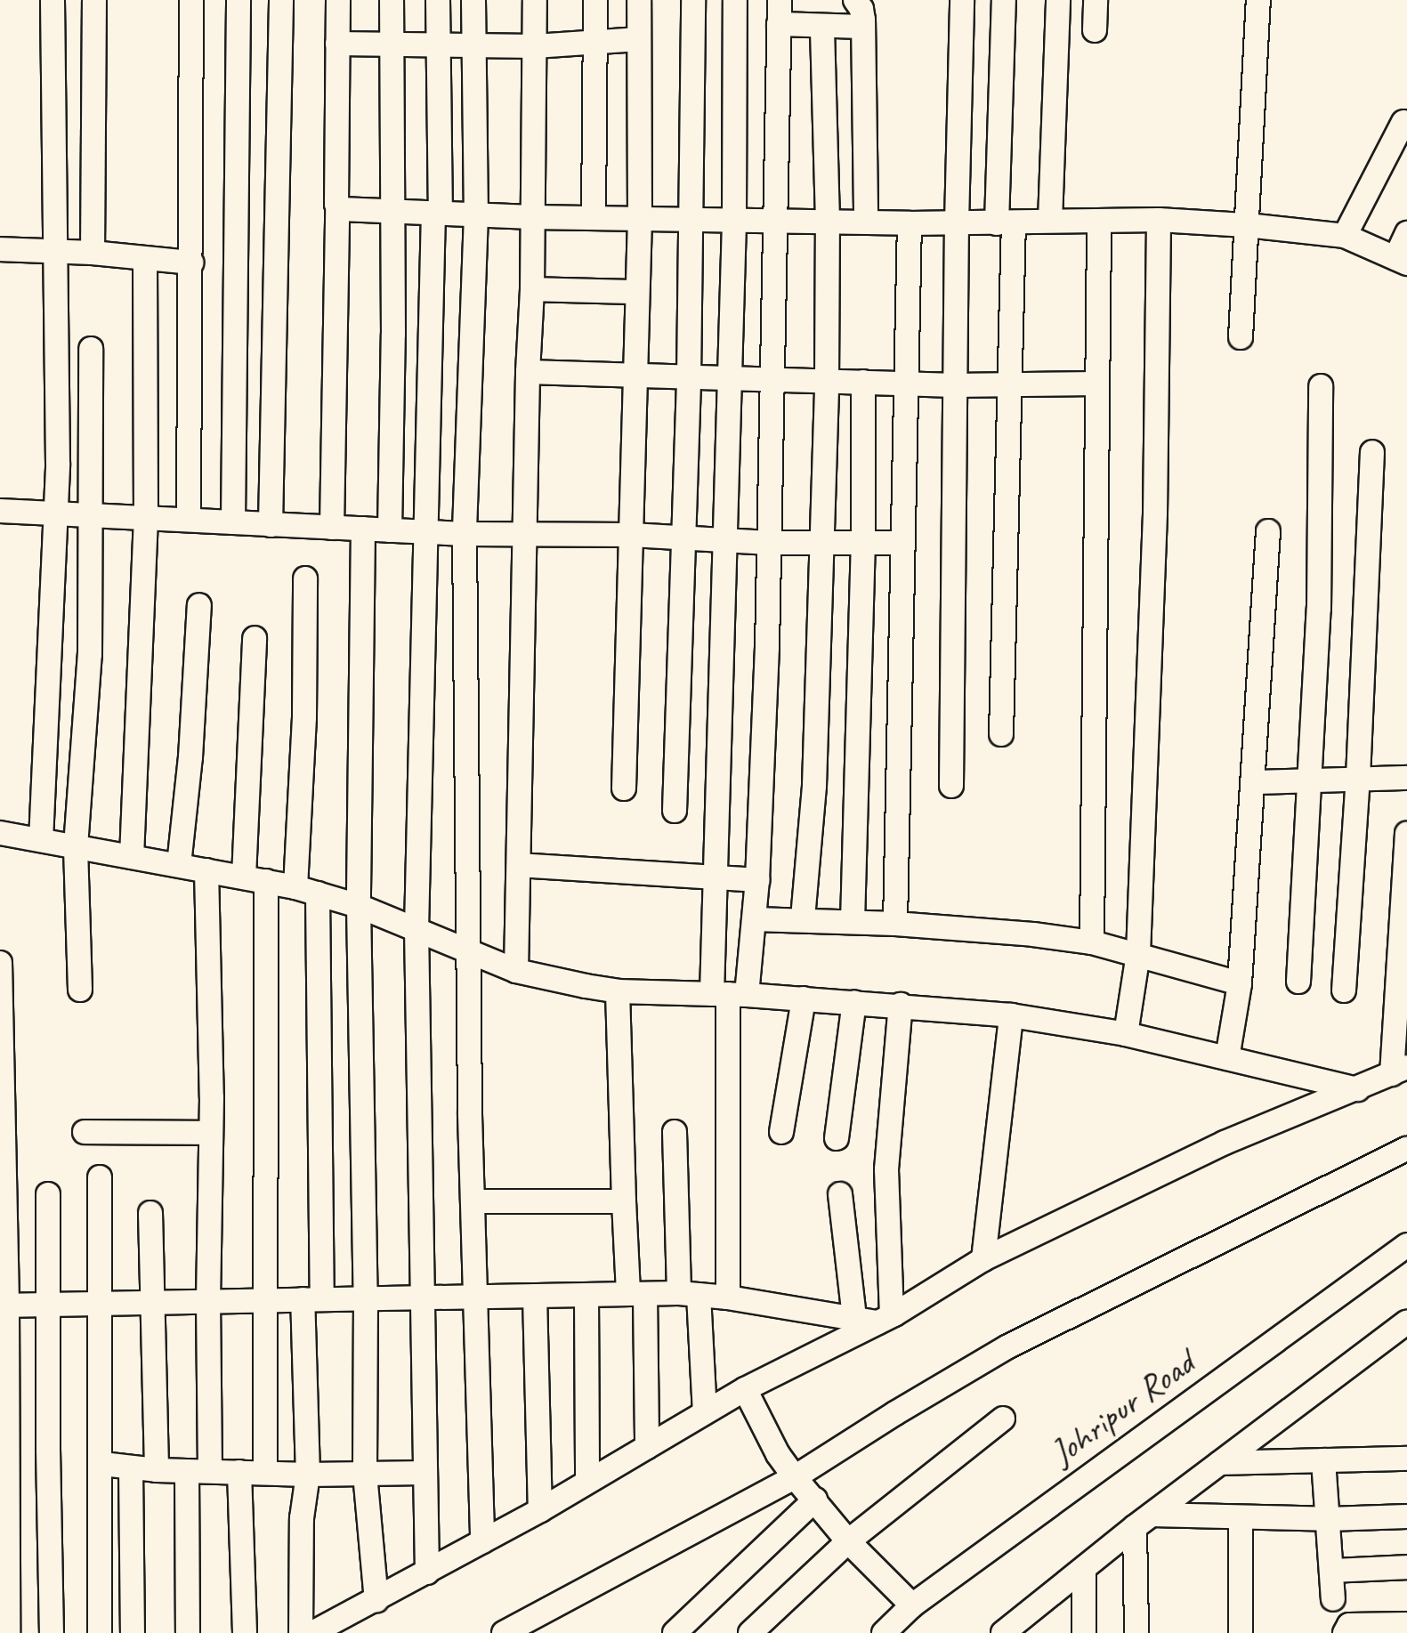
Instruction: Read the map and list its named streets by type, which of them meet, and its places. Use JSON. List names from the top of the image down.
{
  "streets": {
    "street": ["Johripur Road"]
  }
}
